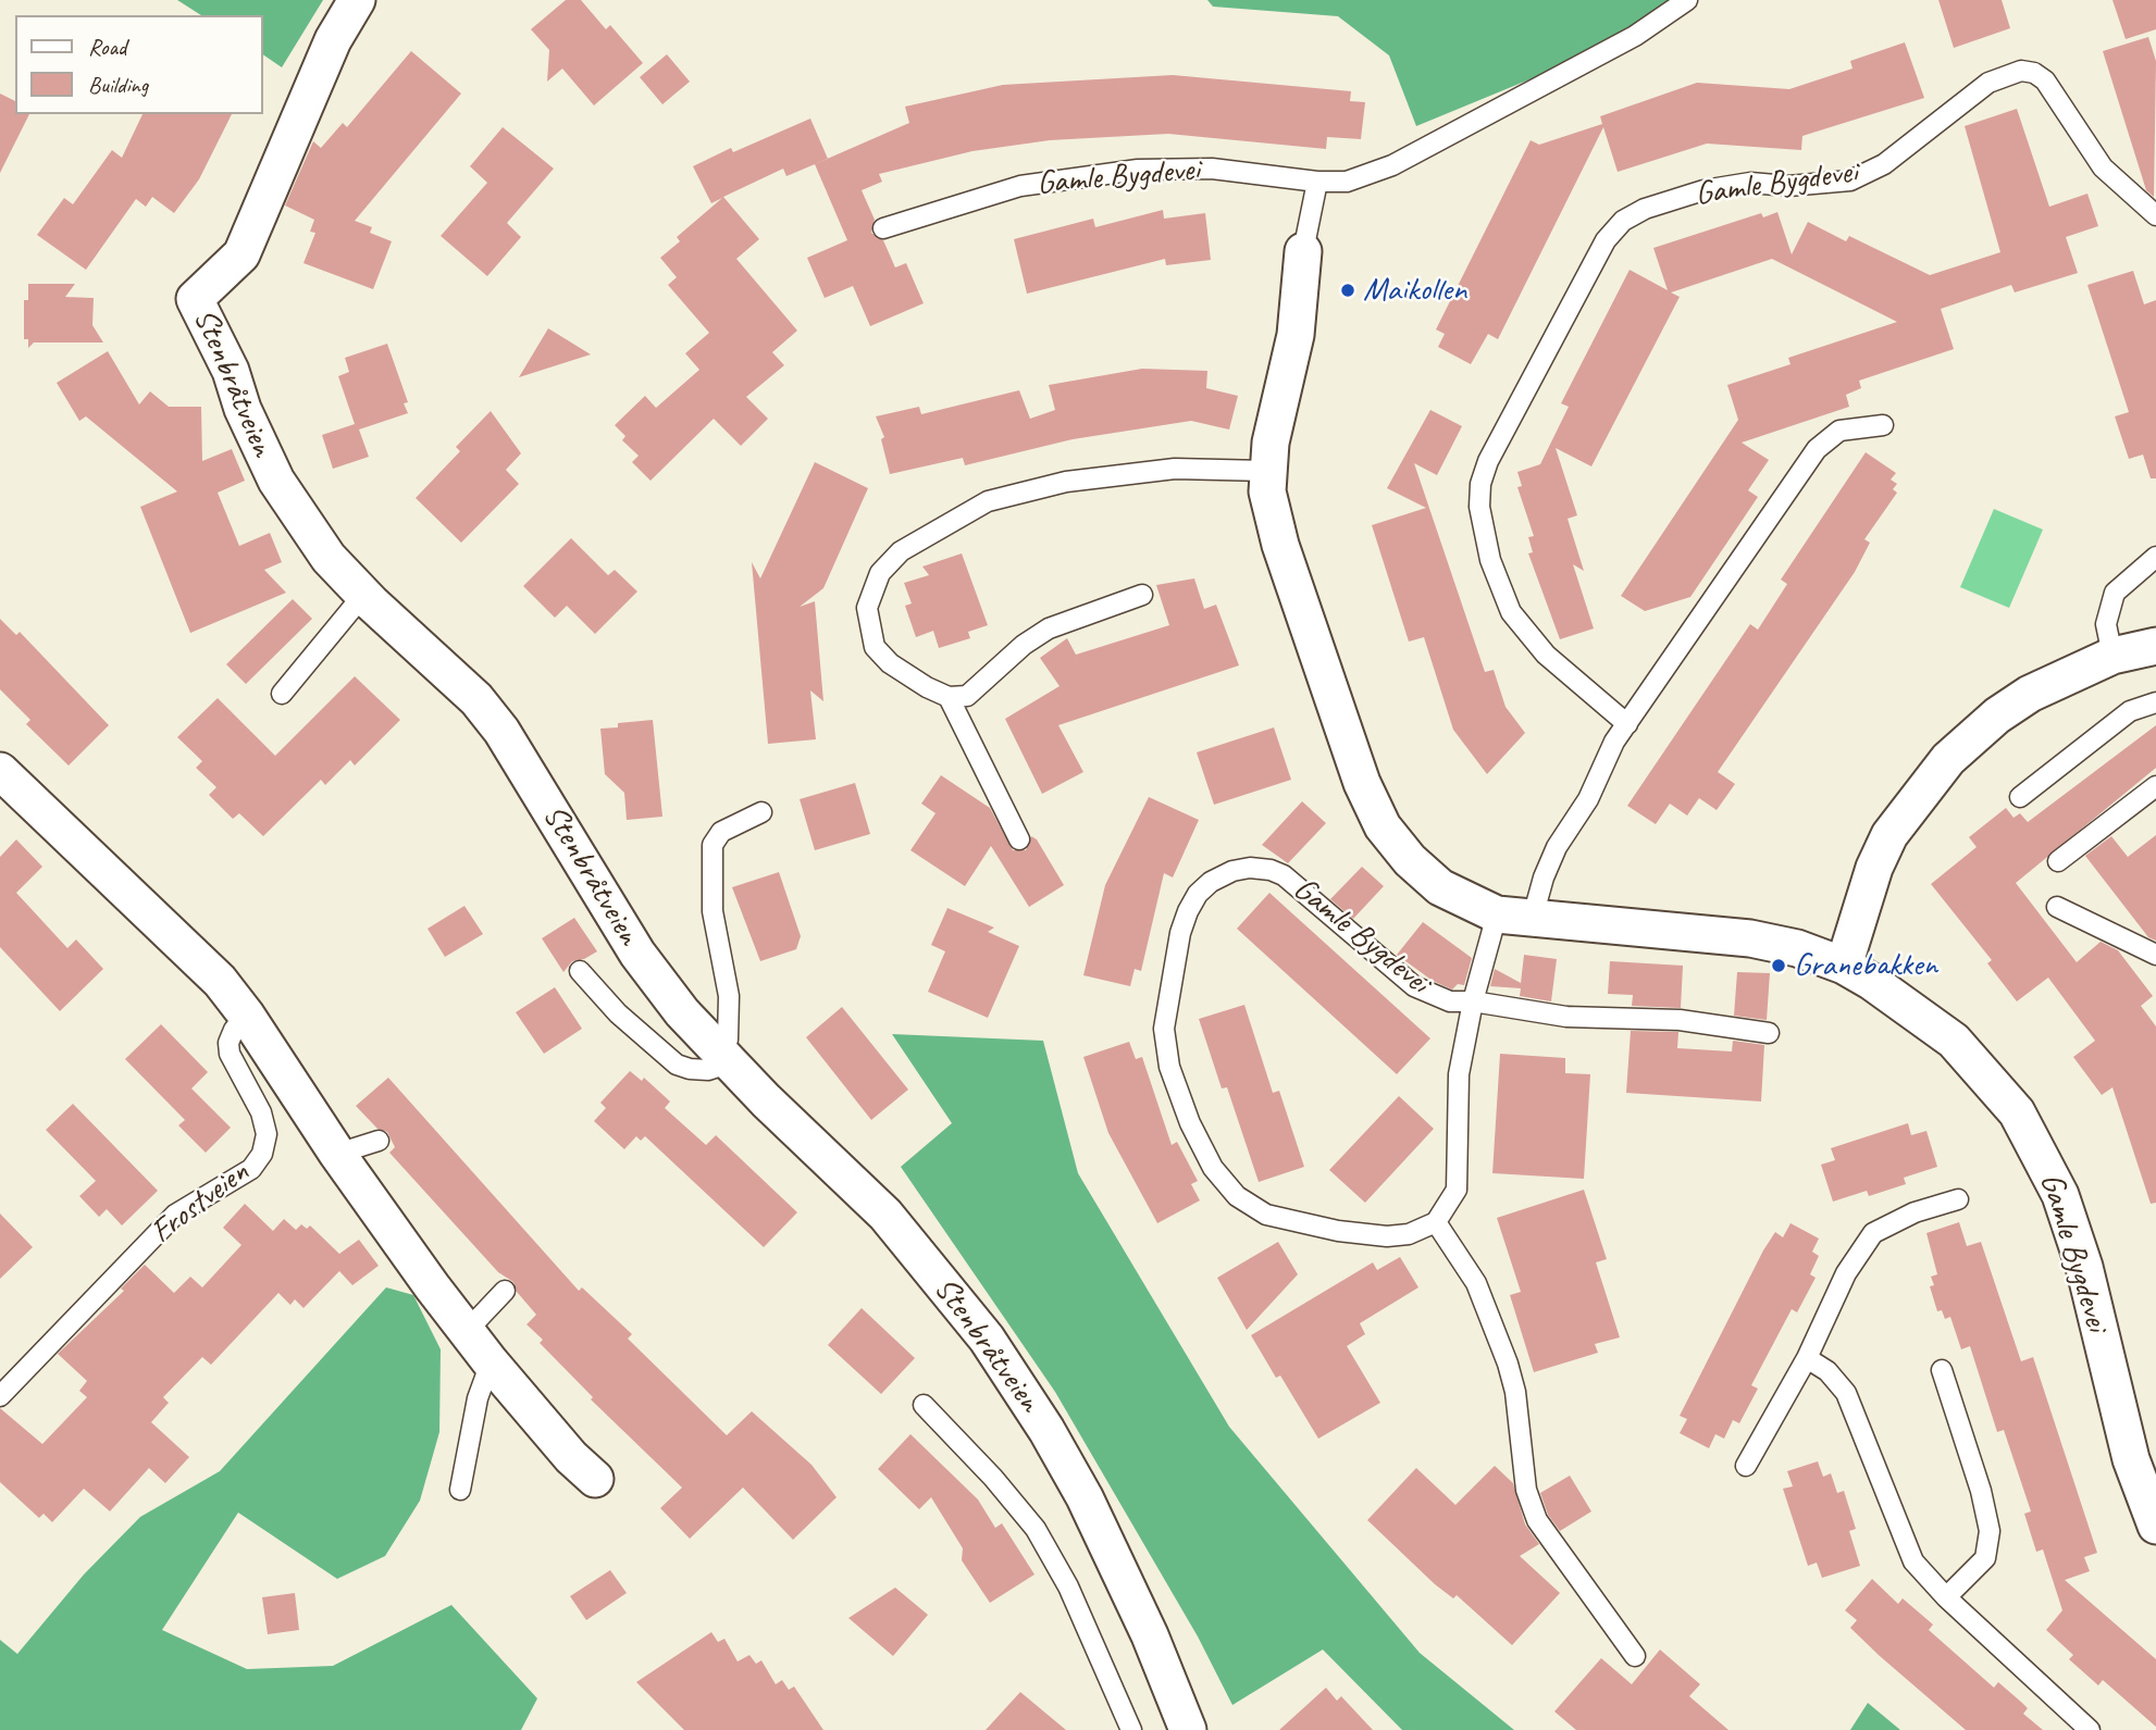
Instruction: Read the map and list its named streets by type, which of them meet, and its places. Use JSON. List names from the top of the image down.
{
  "streets": {
    "street": ["Gamle Bygdevei", "Stenbråtveien"],
    "lane": ["Frostveien"]
  },
  "places": ["Maikollen", "Granebakken"],
  "legend": ["Road", "Building"]
}
